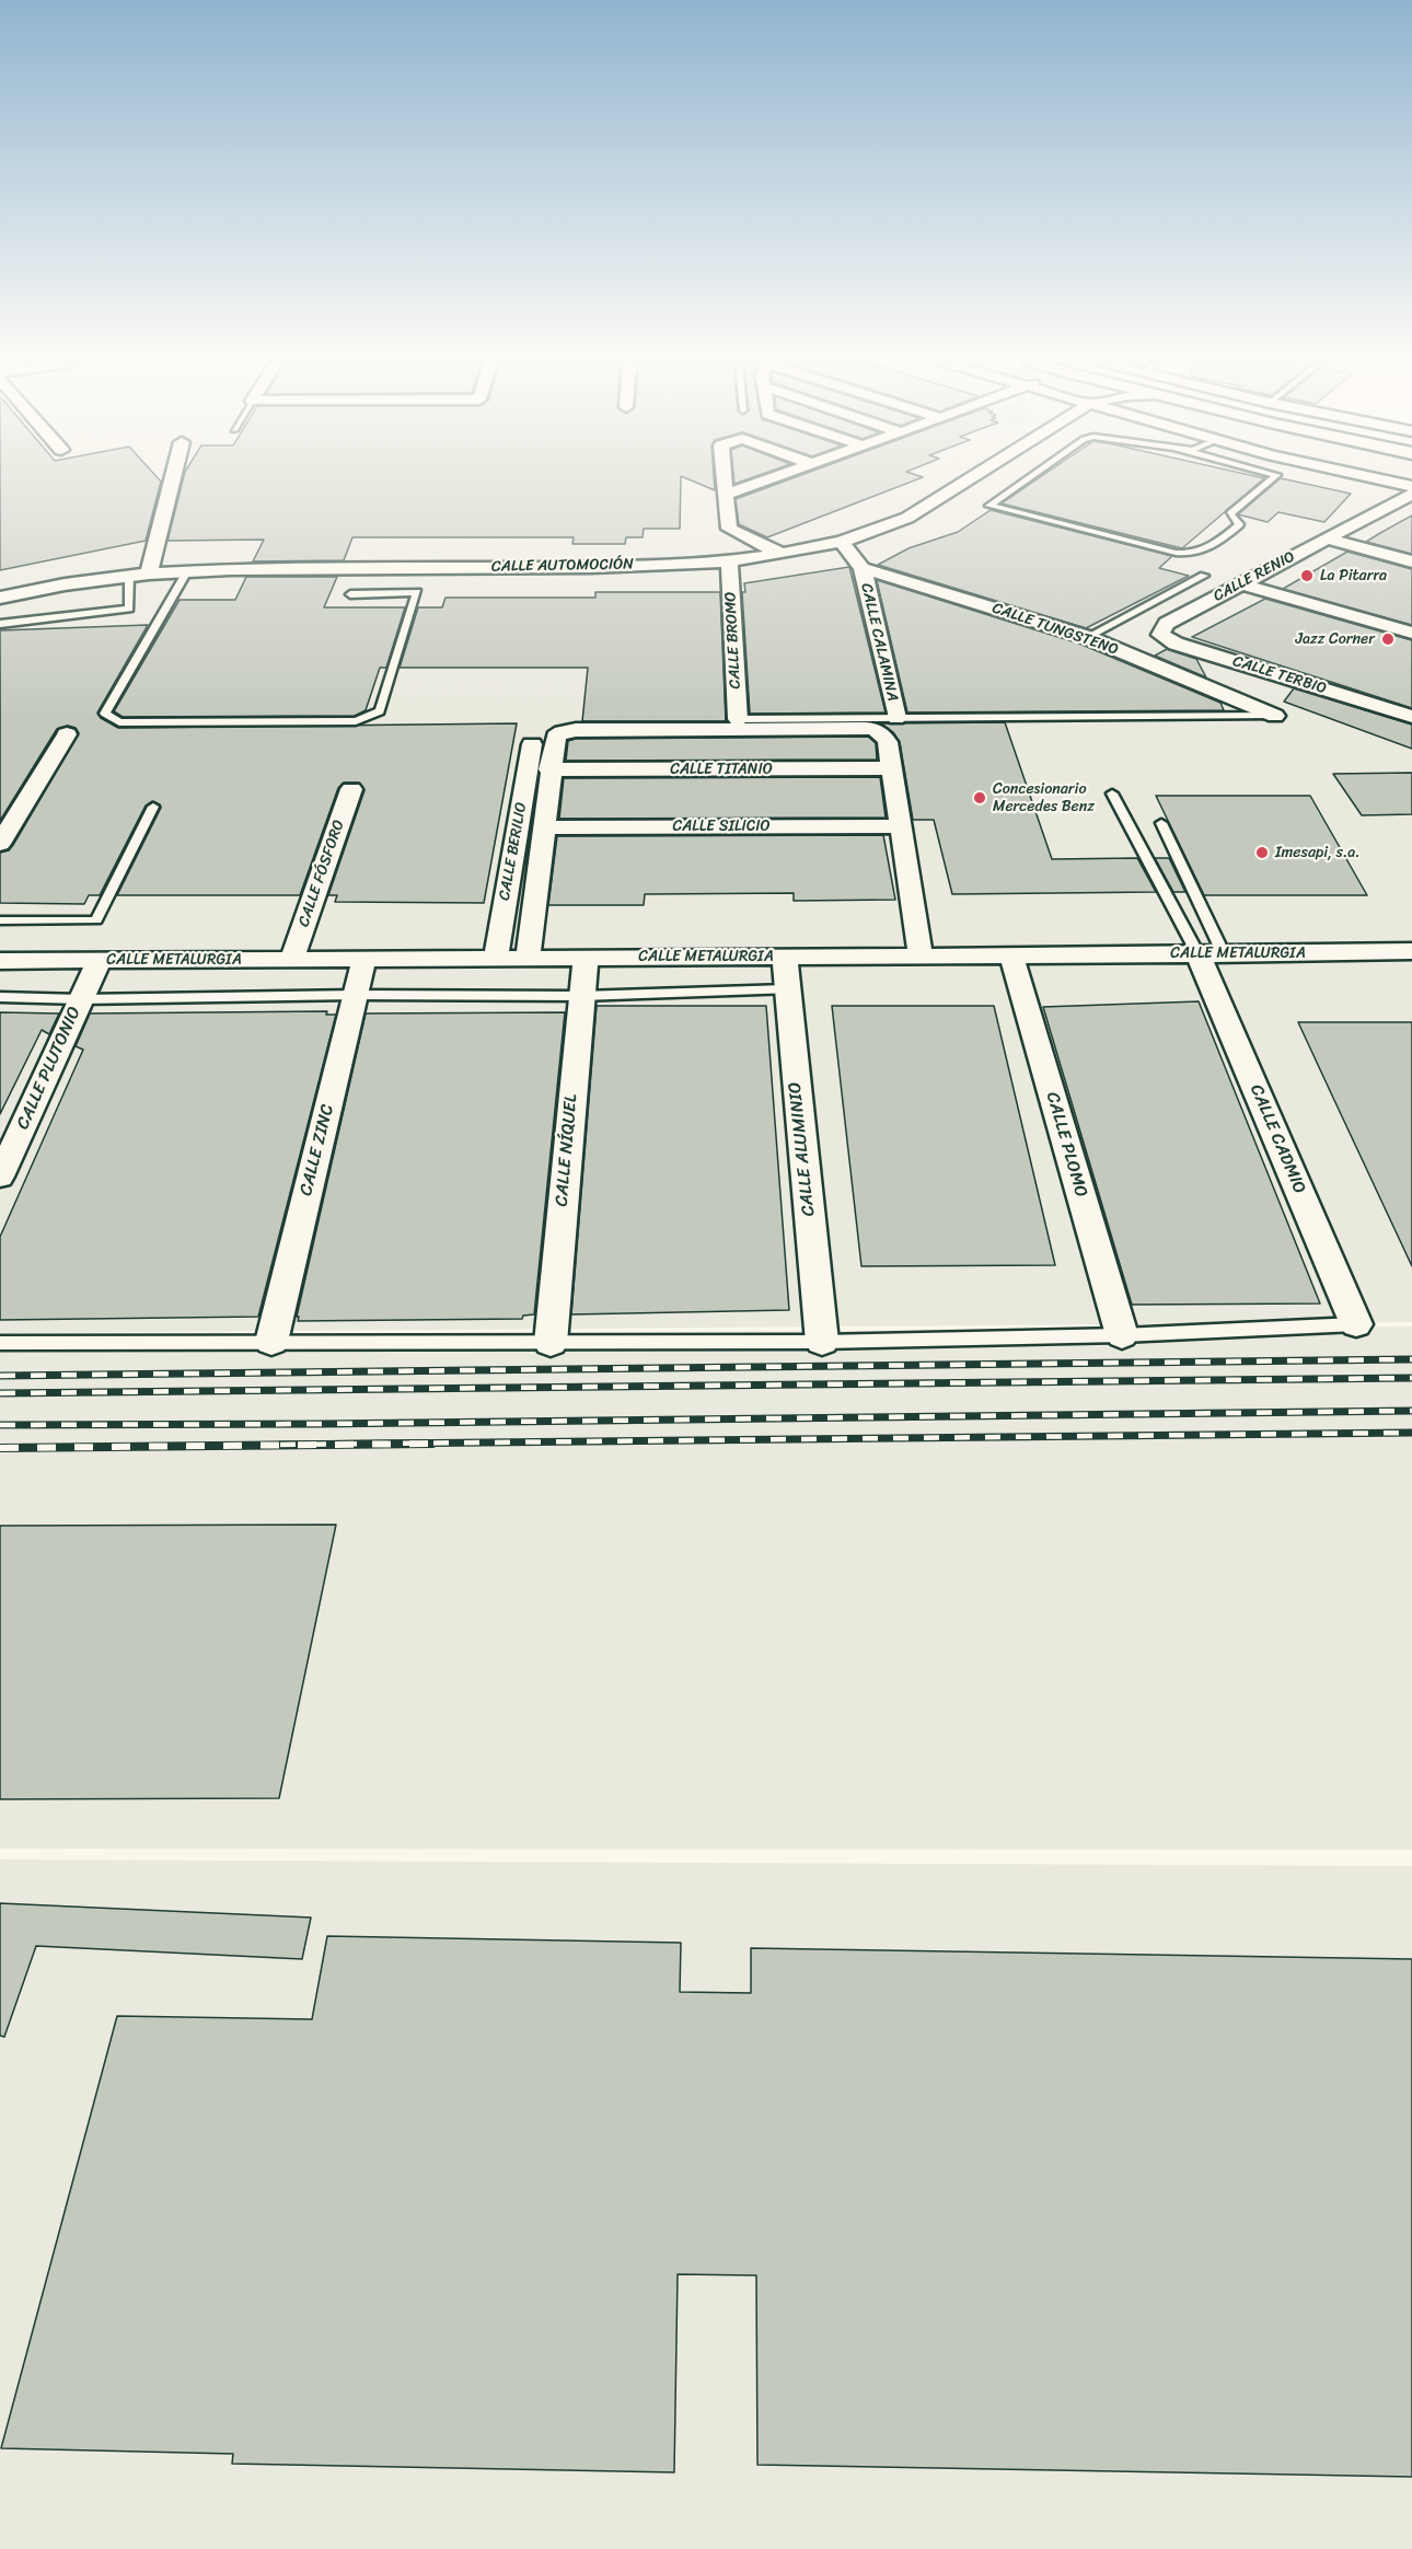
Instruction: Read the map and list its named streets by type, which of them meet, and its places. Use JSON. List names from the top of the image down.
{
  "streets": {
    "street": [
      "CALLE AUTOMOCIÓN",
      "CALLE RENIO",
      "CALLE TUNGSTENO",
      "CALLE BROMO",
      "CALLE CALAMINA",
      "CALLE TERBIO",
      "CALLE TITANIO",
      "CALLE SILICIO",
      "CALLE BERILIO",
      "CALLE FÓSFORO",
      "CALLE METALURGIA",
      "CALLE PLUTONIO",
      "CALLE CADMIO",
      "CALLE PLOMO",
      "CALLE ALUMINIO",
      "CALLE ZINC",
      "CALLE NÍQUEL"
    ]
  },
  "crossings": [
    ["CALLE AUTOMOCIÓN", "CALLE BROMO"],
    ["CALLE RENIO", "CALLE TERBIO"],
    ["CALLE TUNGSTENO", "CALLE CALAMINA"],
    ["CALLE BERILIO", "CALLE METALURGIA"],
    ["CALLE FÓSFORO", "CALLE METALURGIA"],
    ["CALLE METALURGIA", "CALLE PLUTONIO"],
    ["CALLE METALURGIA", "CALLE CADMIO"],
    ["CALLE METALURGIA", "CALLE PLOMO"],
    ["CALLE METALURGIA", "CALLE ALUMINIO"],
    ["CALLE METALURGIA", "CALLE ZINC"],
    ["CALLE METALURGIA", "CALLE NÍQUEL"]
  ],
  "places": [
    "La Pitarra",
    "Jazz Corner",
    "Concesionario Mercedes Benz",
    "Imesapi, s.a."
  ]
}
